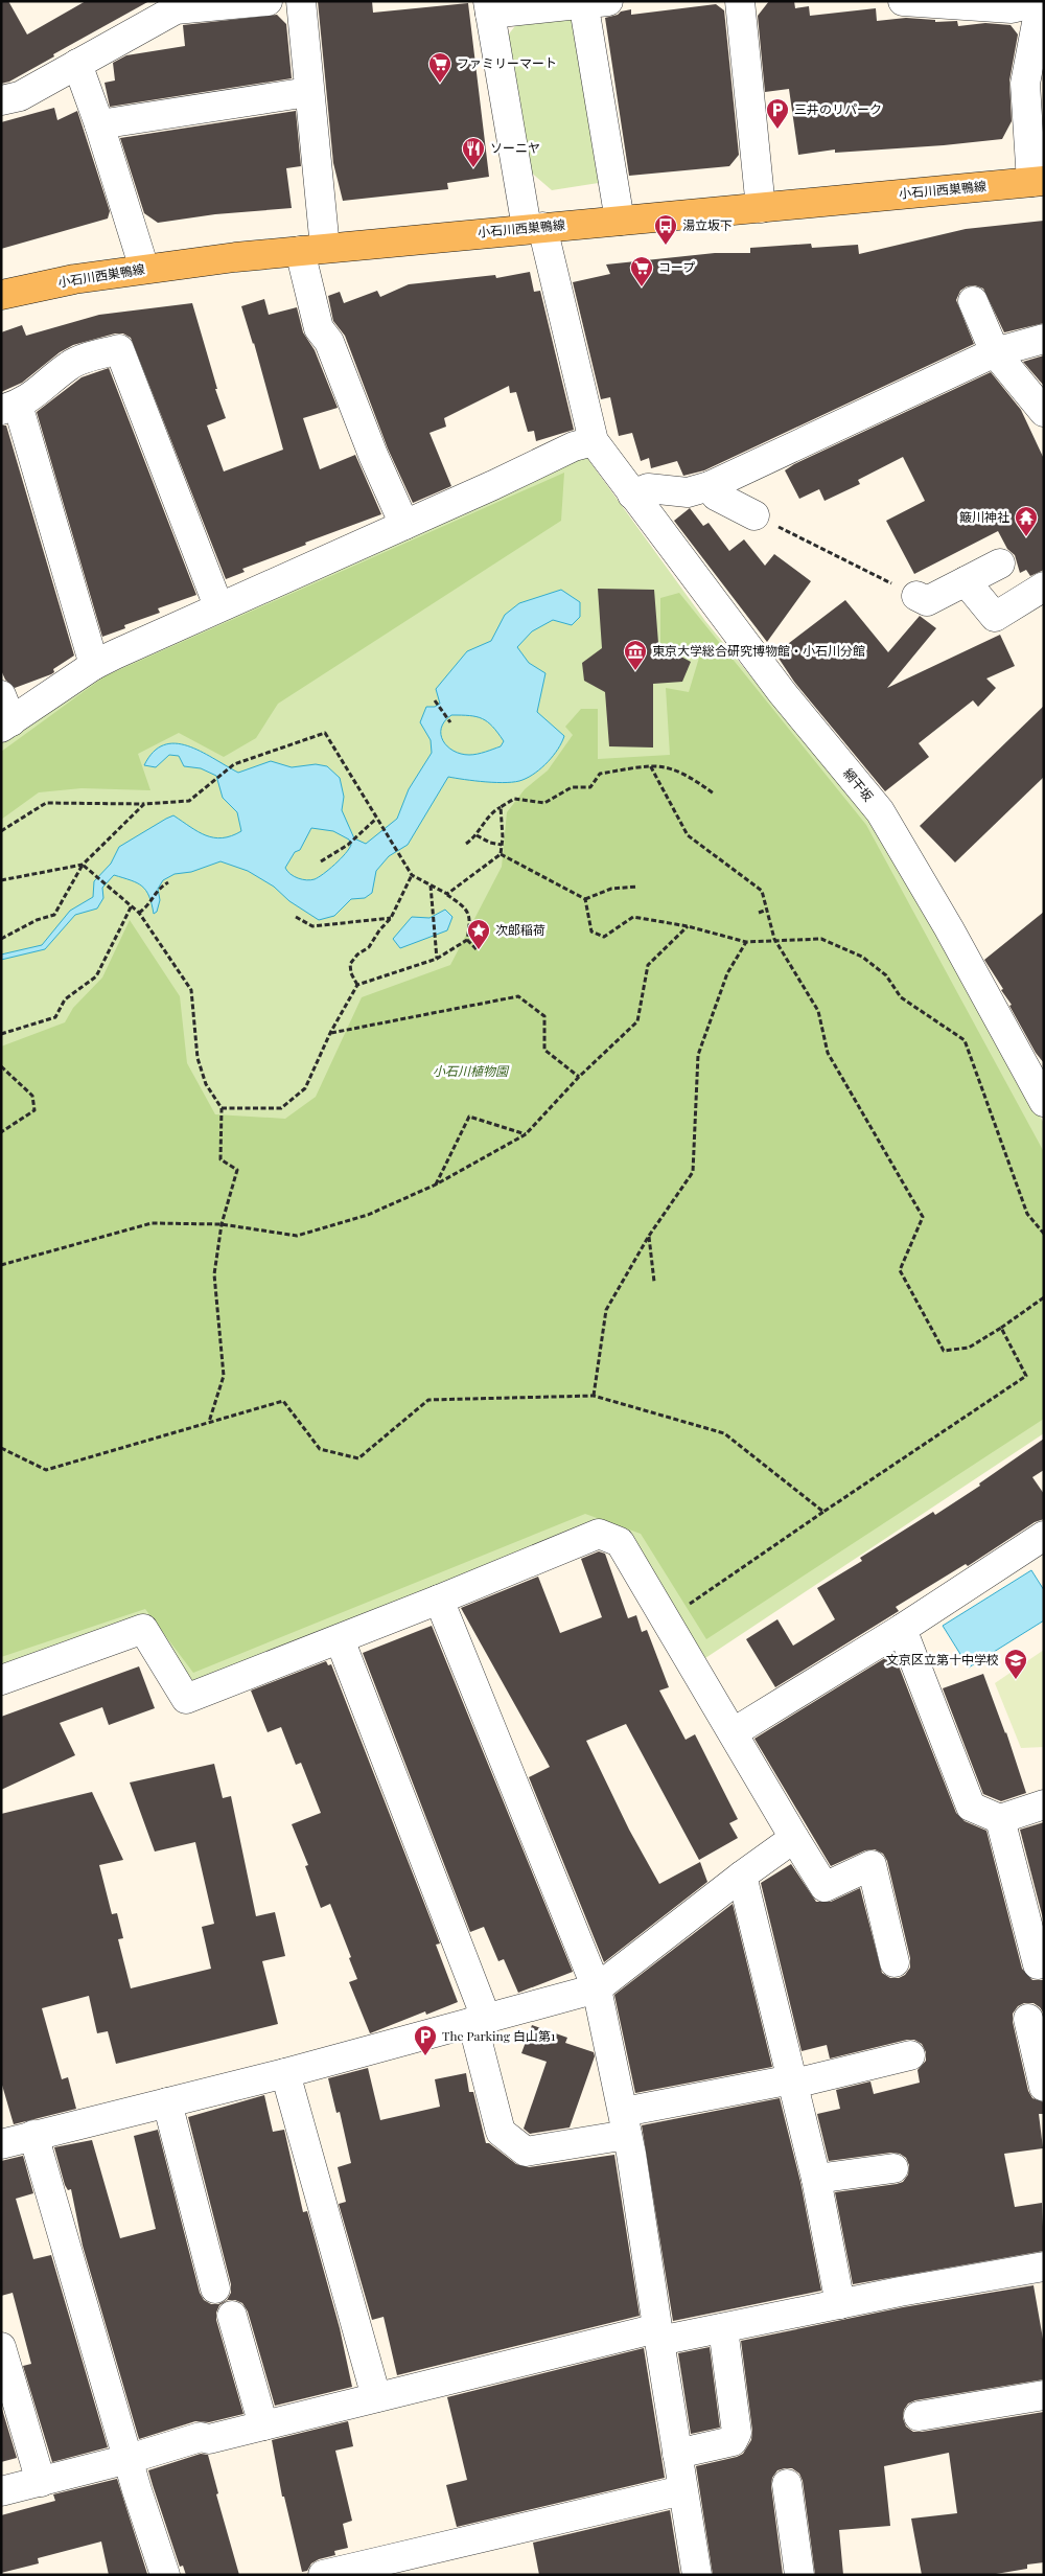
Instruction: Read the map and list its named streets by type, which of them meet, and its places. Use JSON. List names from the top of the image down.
{
  "streets": {
    "main road": ["小石川西巣鴨線"],
    "street": ["網干坂"]
  },
  "parks": ["小石川植物園"],
  "places": {
    "supermarket": ["ファミリーマート", "コープ"],
    "parking": ["三井のリパーク", "The Parking 白山第1"],
    "restaurant": ["ソーニヤ"],
    "bus stop": ["湯立坂下"],
    "temple": ["簸川神社"],
    "museum": ["東京大学総合研究博物館・小石川分館"],
    "place": ["次郎稲荷"],
    "school or university": ["文京区立第十中学校"]
  }
}
